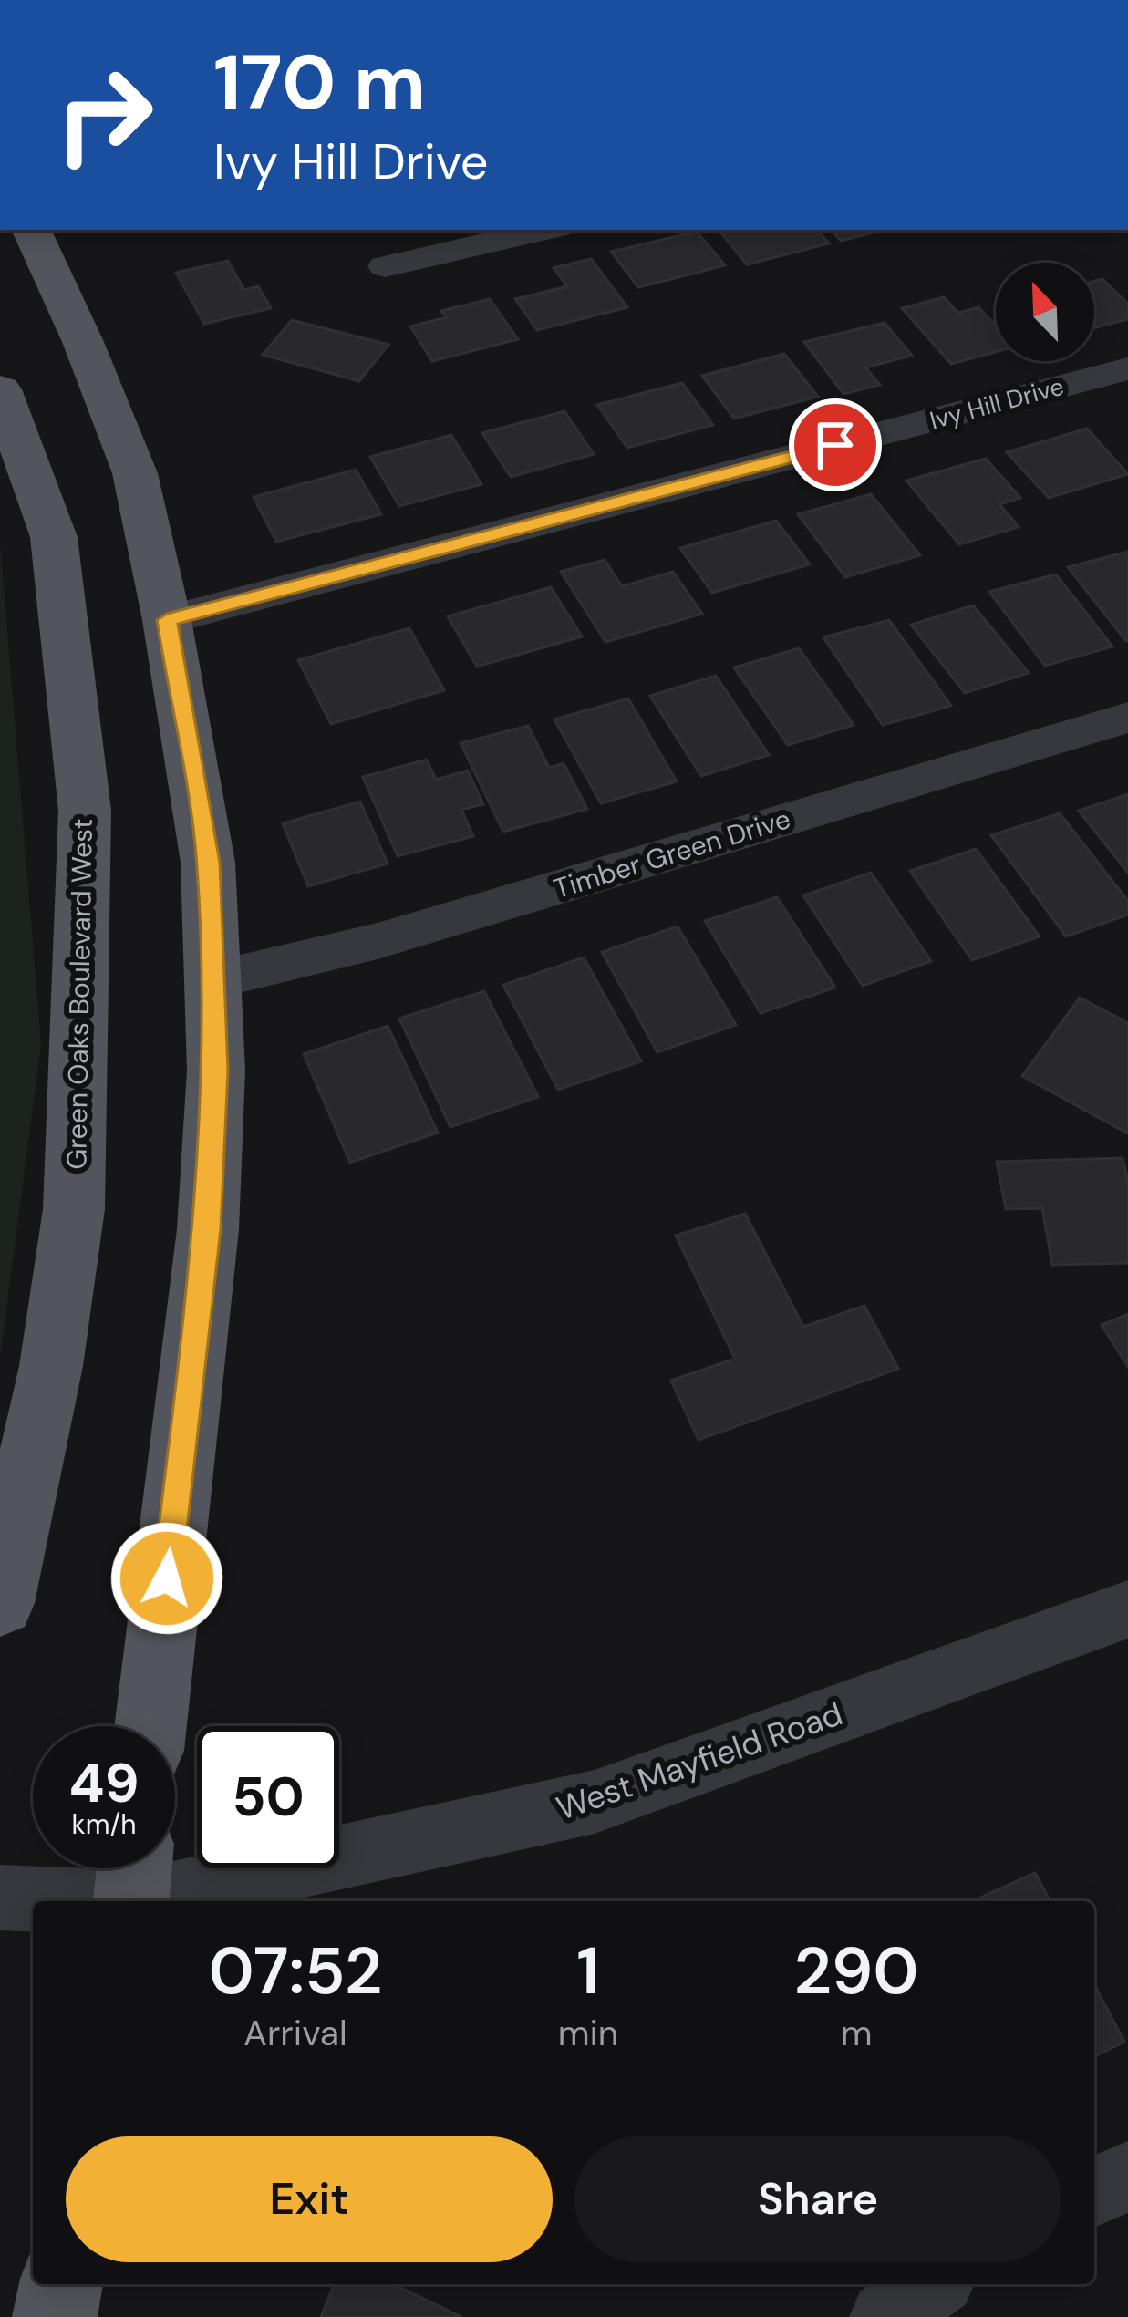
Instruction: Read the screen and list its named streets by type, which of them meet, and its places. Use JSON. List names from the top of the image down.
{
  "streets": {
    "main road": ["Green Oaks Boulevard West"],
    "street": ["Ivy Hill Drive", "Timber Green Drive", "West Mayfield Road"]
  },
  "north": "top left",
  "page": {
    "turn": ["170 m", "Ivy Hill Drive"],
    "speed": "49 km/h",
    "limit": "50",
    "eta": [
      "07:52",
      "Arrival",
      "1",
      "min",
      "290",
      "m"
    ],
    "buttons": ["Exit", "Share"]
  }
}
